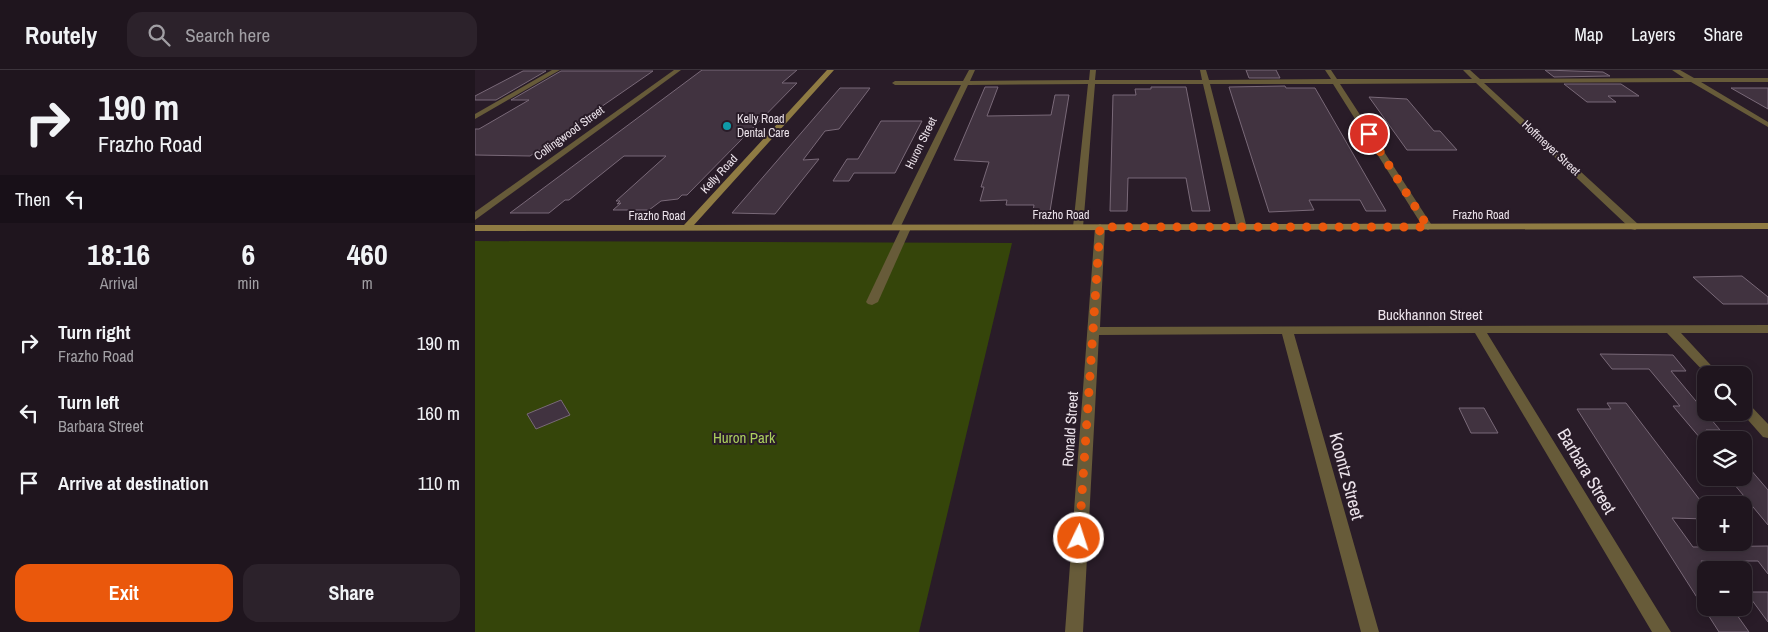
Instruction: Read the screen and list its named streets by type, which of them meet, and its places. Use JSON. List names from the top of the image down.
{
  "streets": {
    "street": [
      "Collingwood Street",
      "Huron Street",
      "Hoffmeyer Street",
      "Kelly Road",
      "Frazho Road",
      "Buckhannon Street",
      "Ronald Street",
      "Barbara Street",
      "Koontz Street"
    ]
  },
  "crossings": [
    ["Huron Street", "Frazho Road"],
    ["Hoffmeyer Street", "Frazho Road"],
    ["Kelly Road", "Frazho Road"],
    ["Frazho Road", "Ronald Street"],
    ["Buckhannon Street", "Ronald Street"],
    ["Buckhannon Street", "Barbara Street"],
    ["Buckhannon Street", "Koontz Street"]
  ],
  "parks": ["Huron Park"],
  "places": ["Kelly Road Dental Care"],
  "page": {
    "header": "Routely",
    "search": "Search here",
    "nav": ["Map", "Layers", "Share"],
    "turn": ["190 m", "Frazho Road"],
    "then": "Then",
    "eta": [
      "18:16",
      "Arrival",
      "6",
      "min",
      "460",
      "m"
    ],
    "list": [
      {
        "name": "Turn right",
        "note": "Frazho Road",
        "value": "190 m"
      },
      {
        "name": "Turn left",
        "note": "Barbara Street",
        "value": "160 m"
      },
      {
        "name": "Arrive at destination",
        "value": "110 m"
      }
    ],
    "map_buttons": ["+", "−"],
    "buttons": ["Exit", "Share"]
  }
}
